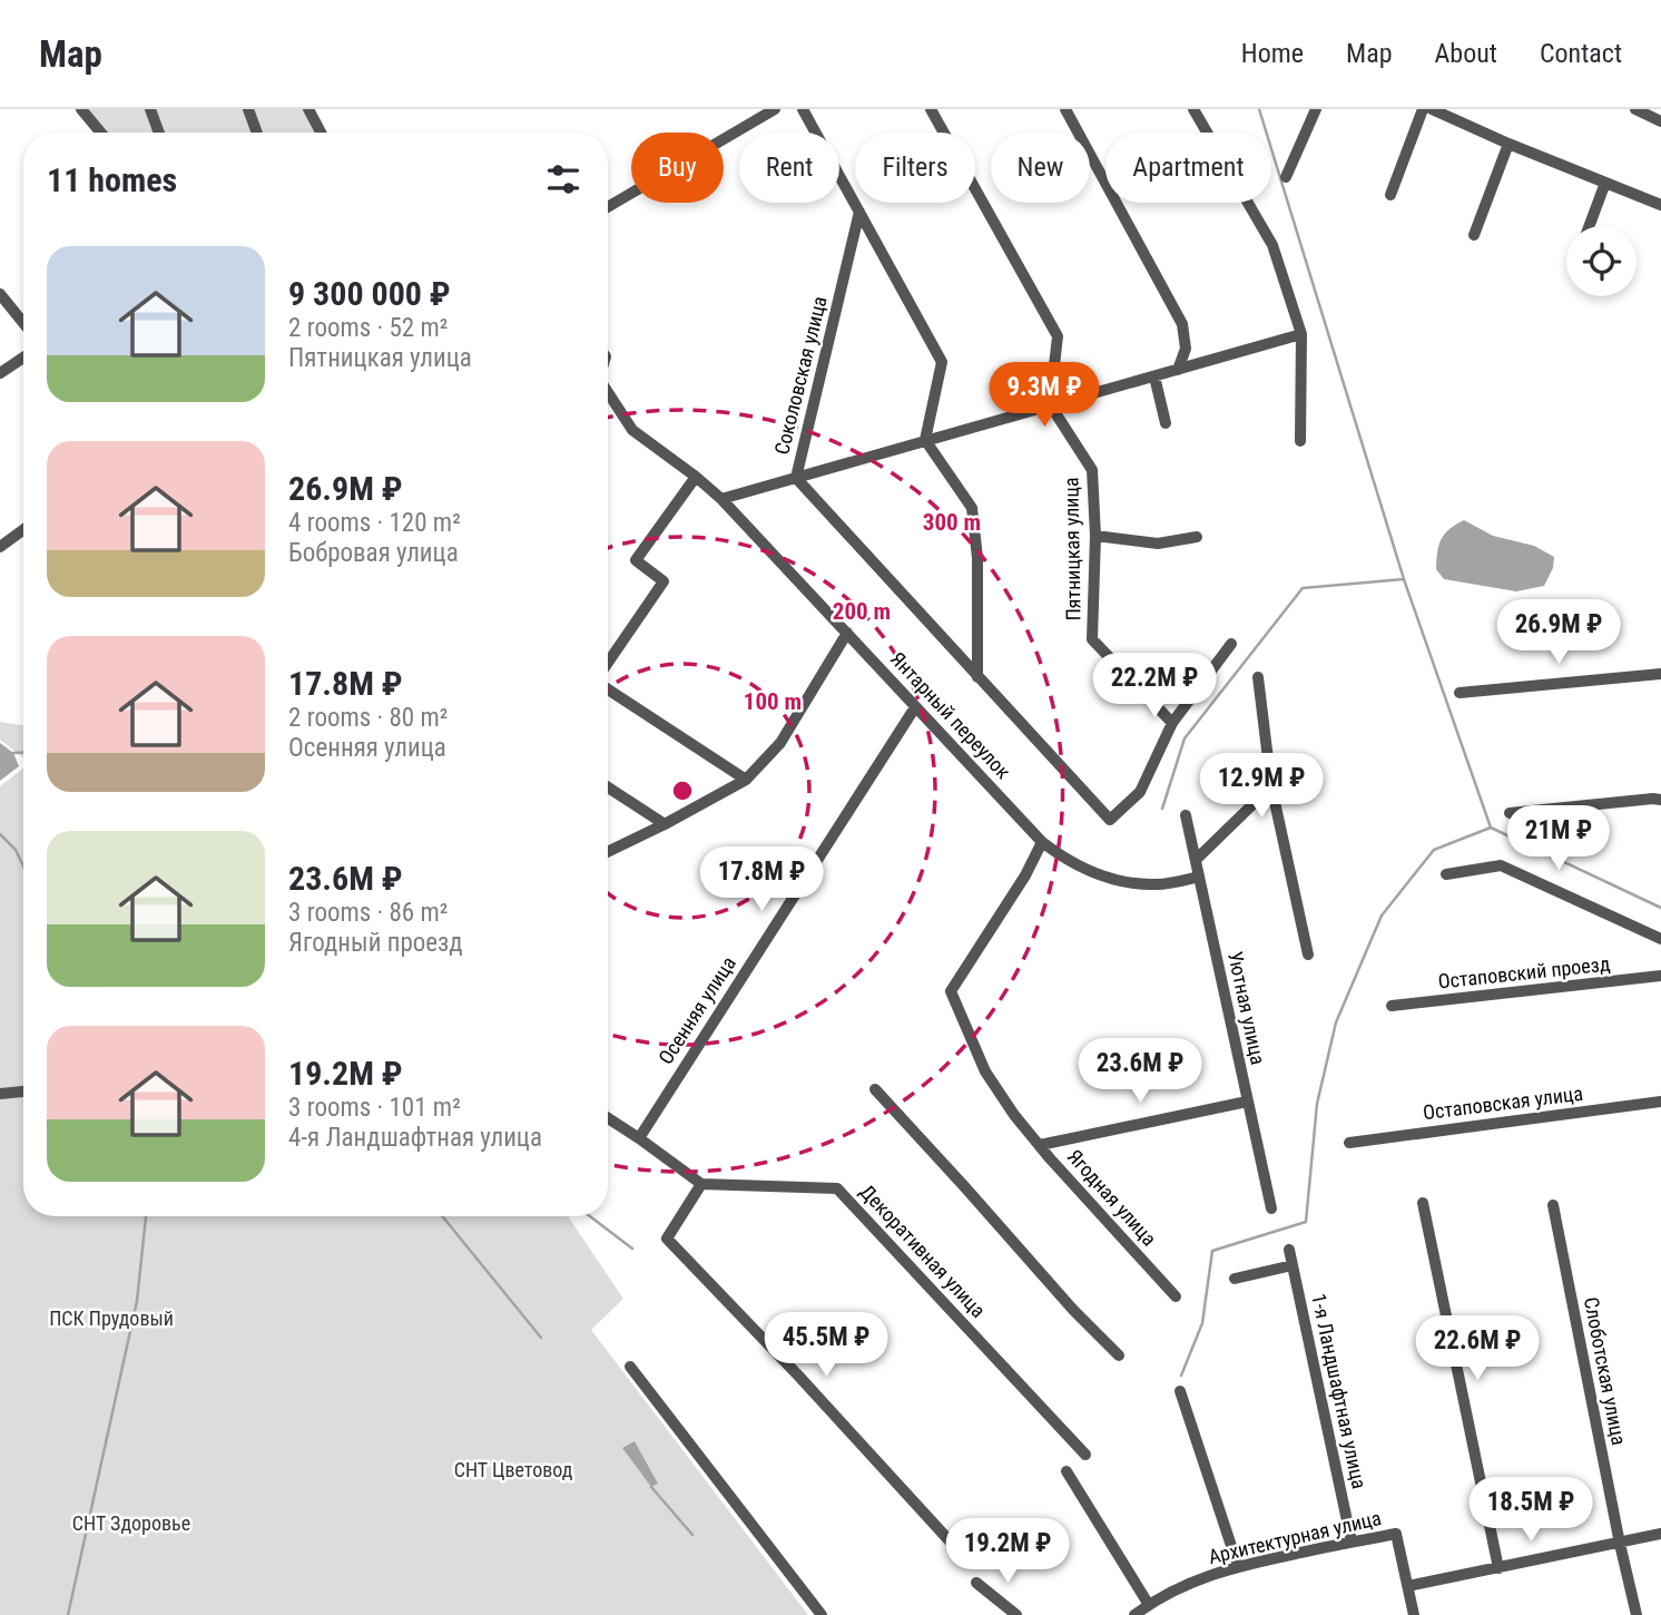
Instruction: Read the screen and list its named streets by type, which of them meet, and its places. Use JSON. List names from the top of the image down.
{
  "streets": {
    "street": [
      "Соколовская улица",
      "Пятницкая улица",
      "Янтарный переулок",
      "Остаповский проезд",
      "Уютная улица",
      "Осенняя улица",
      "Остаповская улица",
      "Ягодная улица",
      "Декоративная улица",
      "Слоботская улица",
      "1-я Ландшафтная улица",
      "Архитектурная улица"
    ]
  },
  "crossings": [
    ["Соколовская улица", "Пятницкая улица"],
    ["Янтарный переулок", "Уютная улица"],
    ["Янтарный переулок", "Осенняя улица"],
    ["Янтарный переулок", "Ягодная улица"],
    ["1-я Ландшафтная улица", "Архитектурная улица"]
  ],
  "parks": ["ПСК Прудовый", "СНТ Цветовод", "СНТ Здоровье"],
  "page": {
    "header": "Map",
    "nav": [
      "Home",
      "Map",
      "About",
      "Contact"
    ],
    "chip": [
      "Buy",
      "Rent",
      "Filters",
      "New",
      "Apartment"
    ],
    "heading": "11 homes",
    "list": [
      {
        "name": "9 300 000 ₽",
        "note": "2 rooms · 52 m² · Пятницкая улица"
      },
      {
        "name": "26.9M ₽",
        "note": "4 rooms · 120 m² · Бобровая улица"
      },
      {
        "name": "17.8M ₽",
        "note": "2 rooms · 80 m² · Осенняя улица"
      },
      {
        "name": "23.6M ₽",
        "note": "3 rooms · 86 m² · Ягодный проезд"
      },
      {
        "name": "19.2M ₽",
        "note": "3 rooms · 101 m² · 4-я Ландшафтная улица"
      }
    ],
    "price": [
      "9.3M ₽",
      "26.9M ₽",
      "22.2M ₽",
      "12.9M ₽",
      "21M ₽",
      "17.8M ₽",
      "23.6M ₽",
      "45.5M ₽",
      "22.6M ₽",
      "18.5M ₽",
      "19.2M ₽"
    ]
  },
  "rings": ["300 m", "200 m", "100 m"]
}
